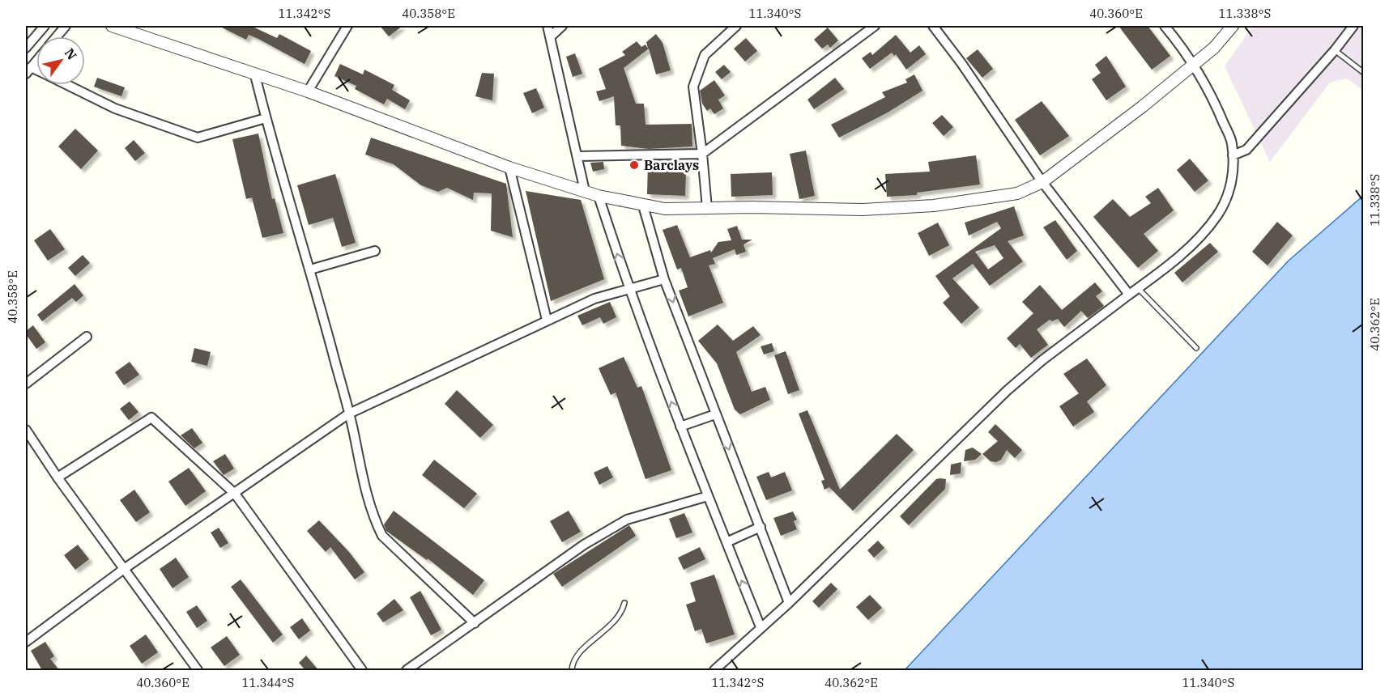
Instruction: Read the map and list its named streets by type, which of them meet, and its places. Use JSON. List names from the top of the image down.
{
  "places": ["Barclays"],
  "north": "top right",
  "coordinates": [
    "11.342°S",
    "40.358°E",
    "11.340°S",
    "40.360°E",
    "11.338°S",
    "40.362°E",
    "11.344°S"
  ]
}
